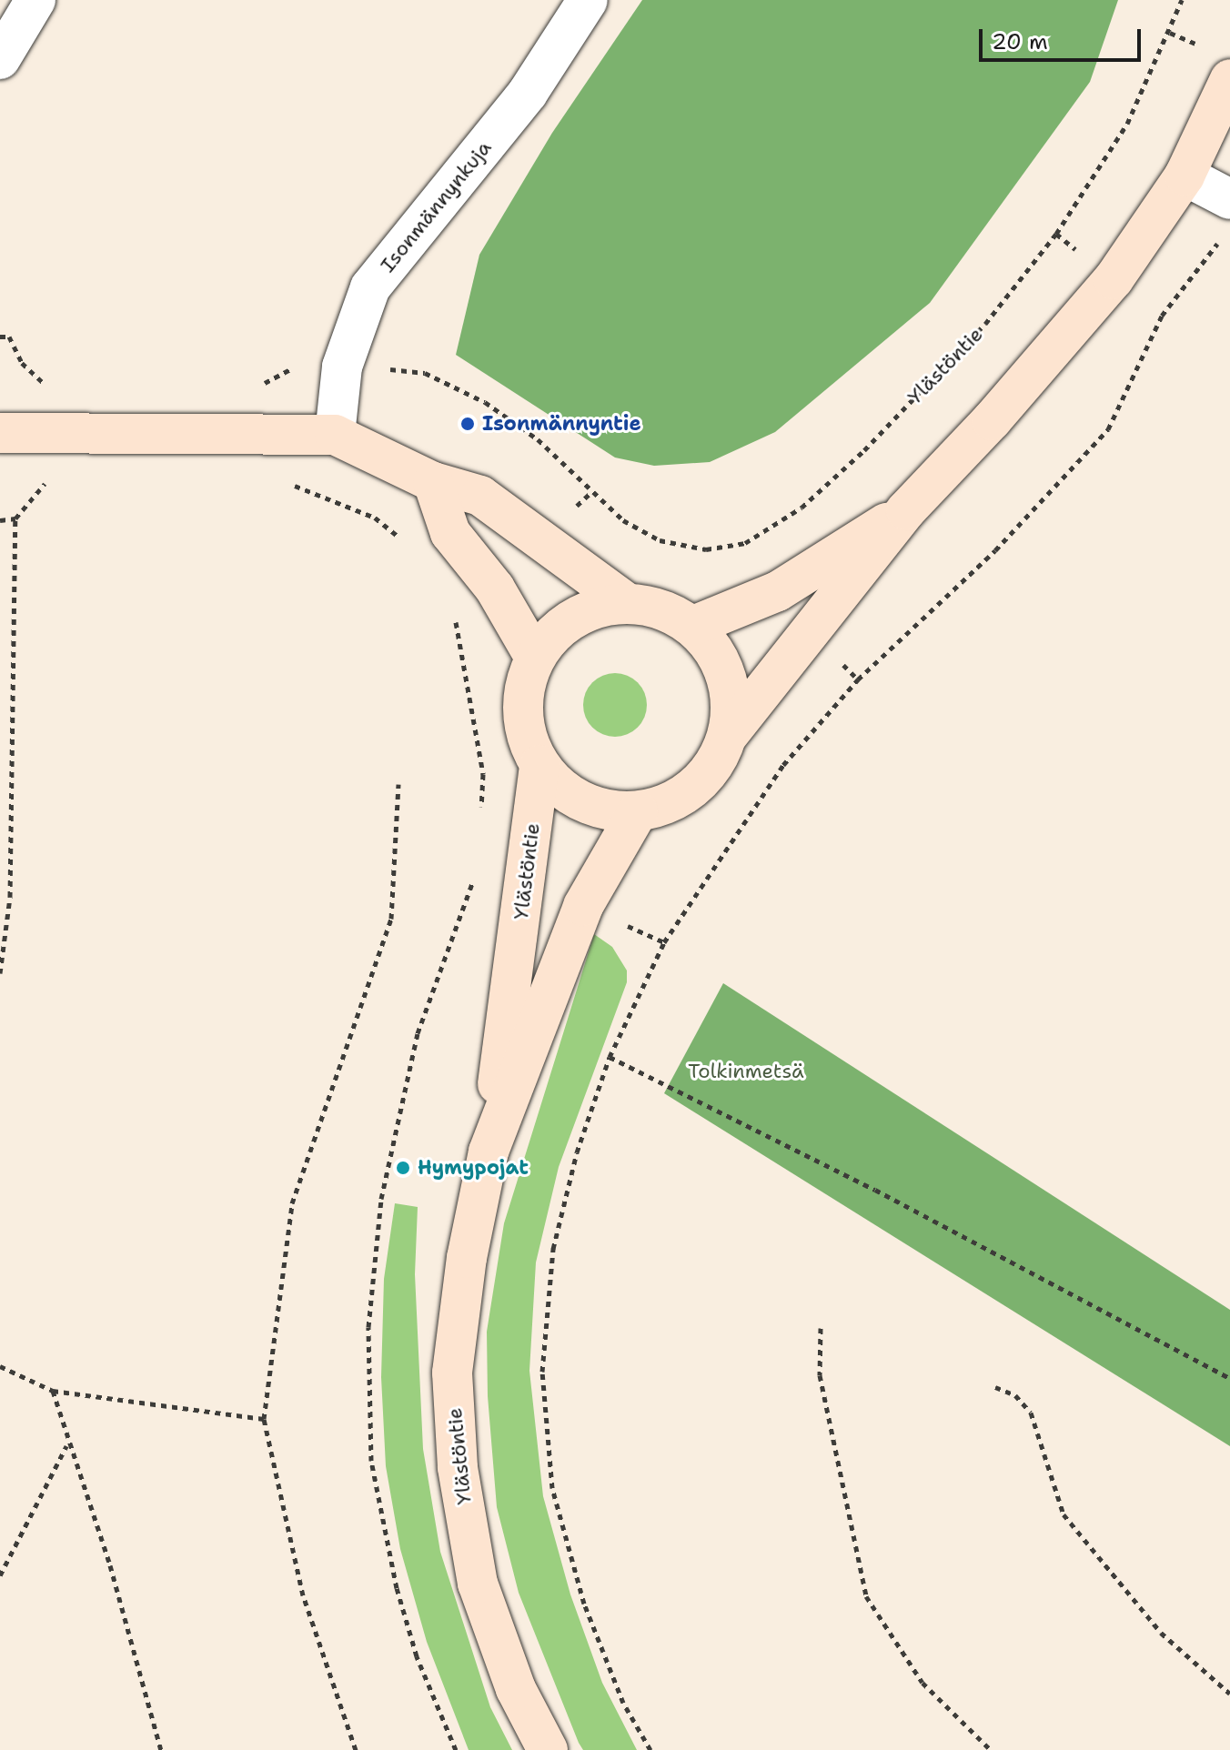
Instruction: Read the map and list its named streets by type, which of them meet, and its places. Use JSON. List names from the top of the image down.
{
  "streets": {
    "main road": ["Ylästöntie"],
    "street": ["Isonmännynkuja"]
  },
  "crossings": [
    ["Isonmännynkuja", "Ylästöntie"]
  ],
  "parks": ["Tolkinmetsä"],
  "places": ["Isonmännyntie", "Hymypojat"],
  "scale_bar": "20 m"
}
